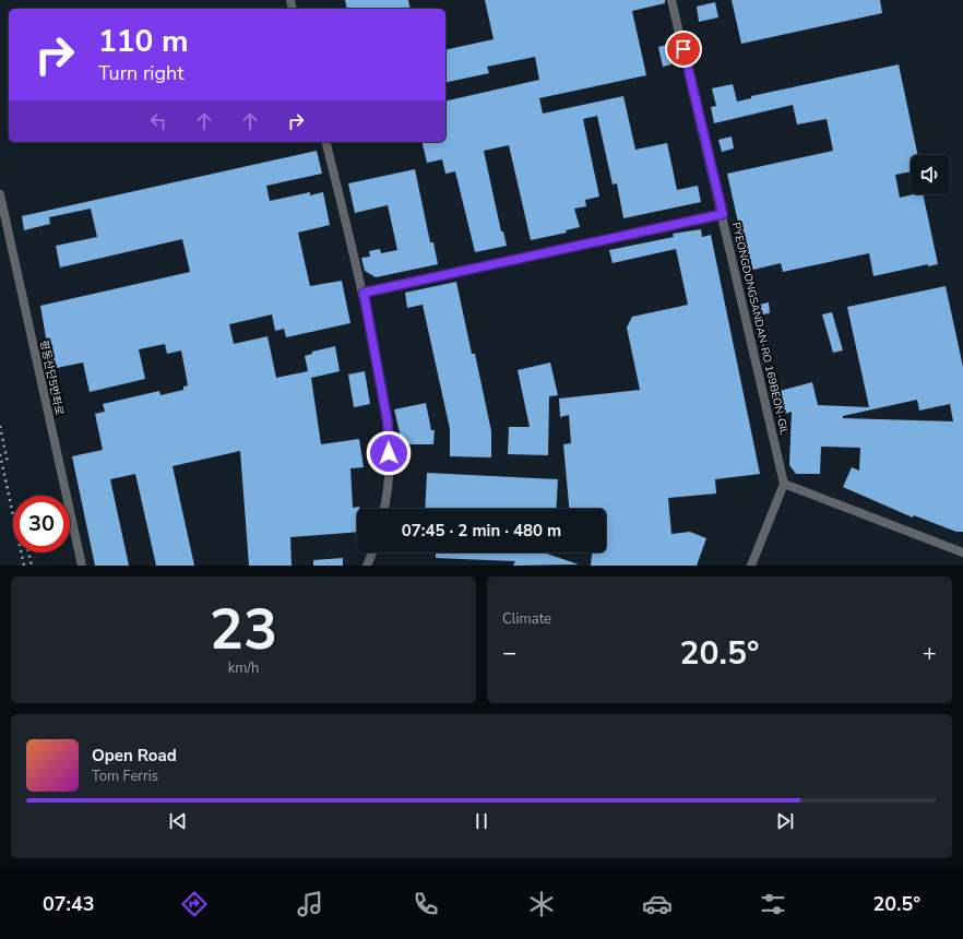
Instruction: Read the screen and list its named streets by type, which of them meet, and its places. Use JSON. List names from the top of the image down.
{
  "streets": {
    "street": ["PYEONGDONGSANDAN-RO 169BEON-GIL", "평동산단5번좌로"]
  },
  "page": {
    "turn": ["110 m", "Turn right"],
    "limit": "30",
    "trip": "07:45 · 2 min · 480 m",
    "tile": [
      ["23", "km/h"],
      "Climate"
    ],
    "heat": ["−", "20.5°", "+"],
    "song": ["Open Road", "Tom Ferris"],
    "tabs": ["07:43", "20.5°"]
  }
}
